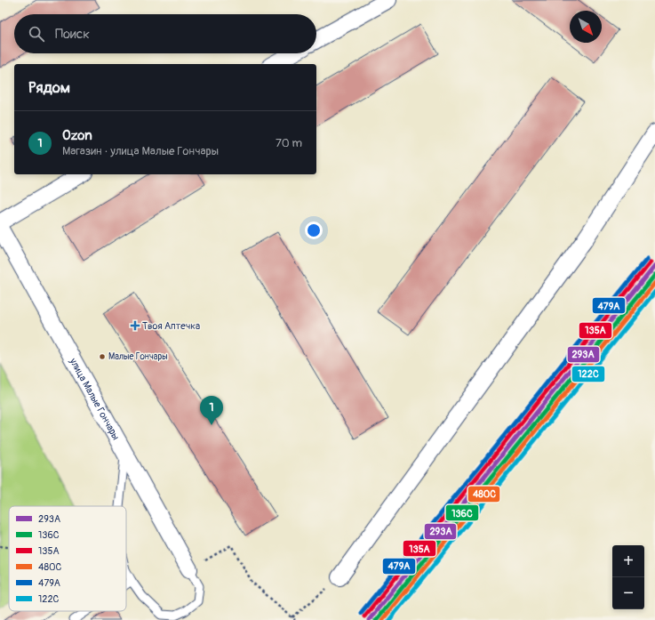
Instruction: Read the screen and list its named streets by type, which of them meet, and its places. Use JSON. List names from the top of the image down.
{
  "streets": {
    "street": ["улица Малые Гончары"]
  },
  "places": {
    "health": ["Твоя Аптечка"],
    "other": ["Малые Гончары"]
  },
  "lines": [
    "transit line 479А",
    "transit line 135А",
    "transit line 293А",
    "transit line 136С",
    "transit line 480С",
    "transit line 122С"
  ],
  "legend": [
    "293А",
    "136С",
    "135А",
    "480С",
    "479А",
    "122С"
  ],
  "north": "bottom right",
  "page": {
    "search": "Поиск",
    "heading": "Рядом",
    "list": [
      {
        "mark": "1",
        "name": "Ozon",
        "note": "Магазин · улица Малые Гончары",
        "value": "70 m"
      }
    ],
    "pins": "1",
    "map_buttons": ["+", "−"]
  }
}
